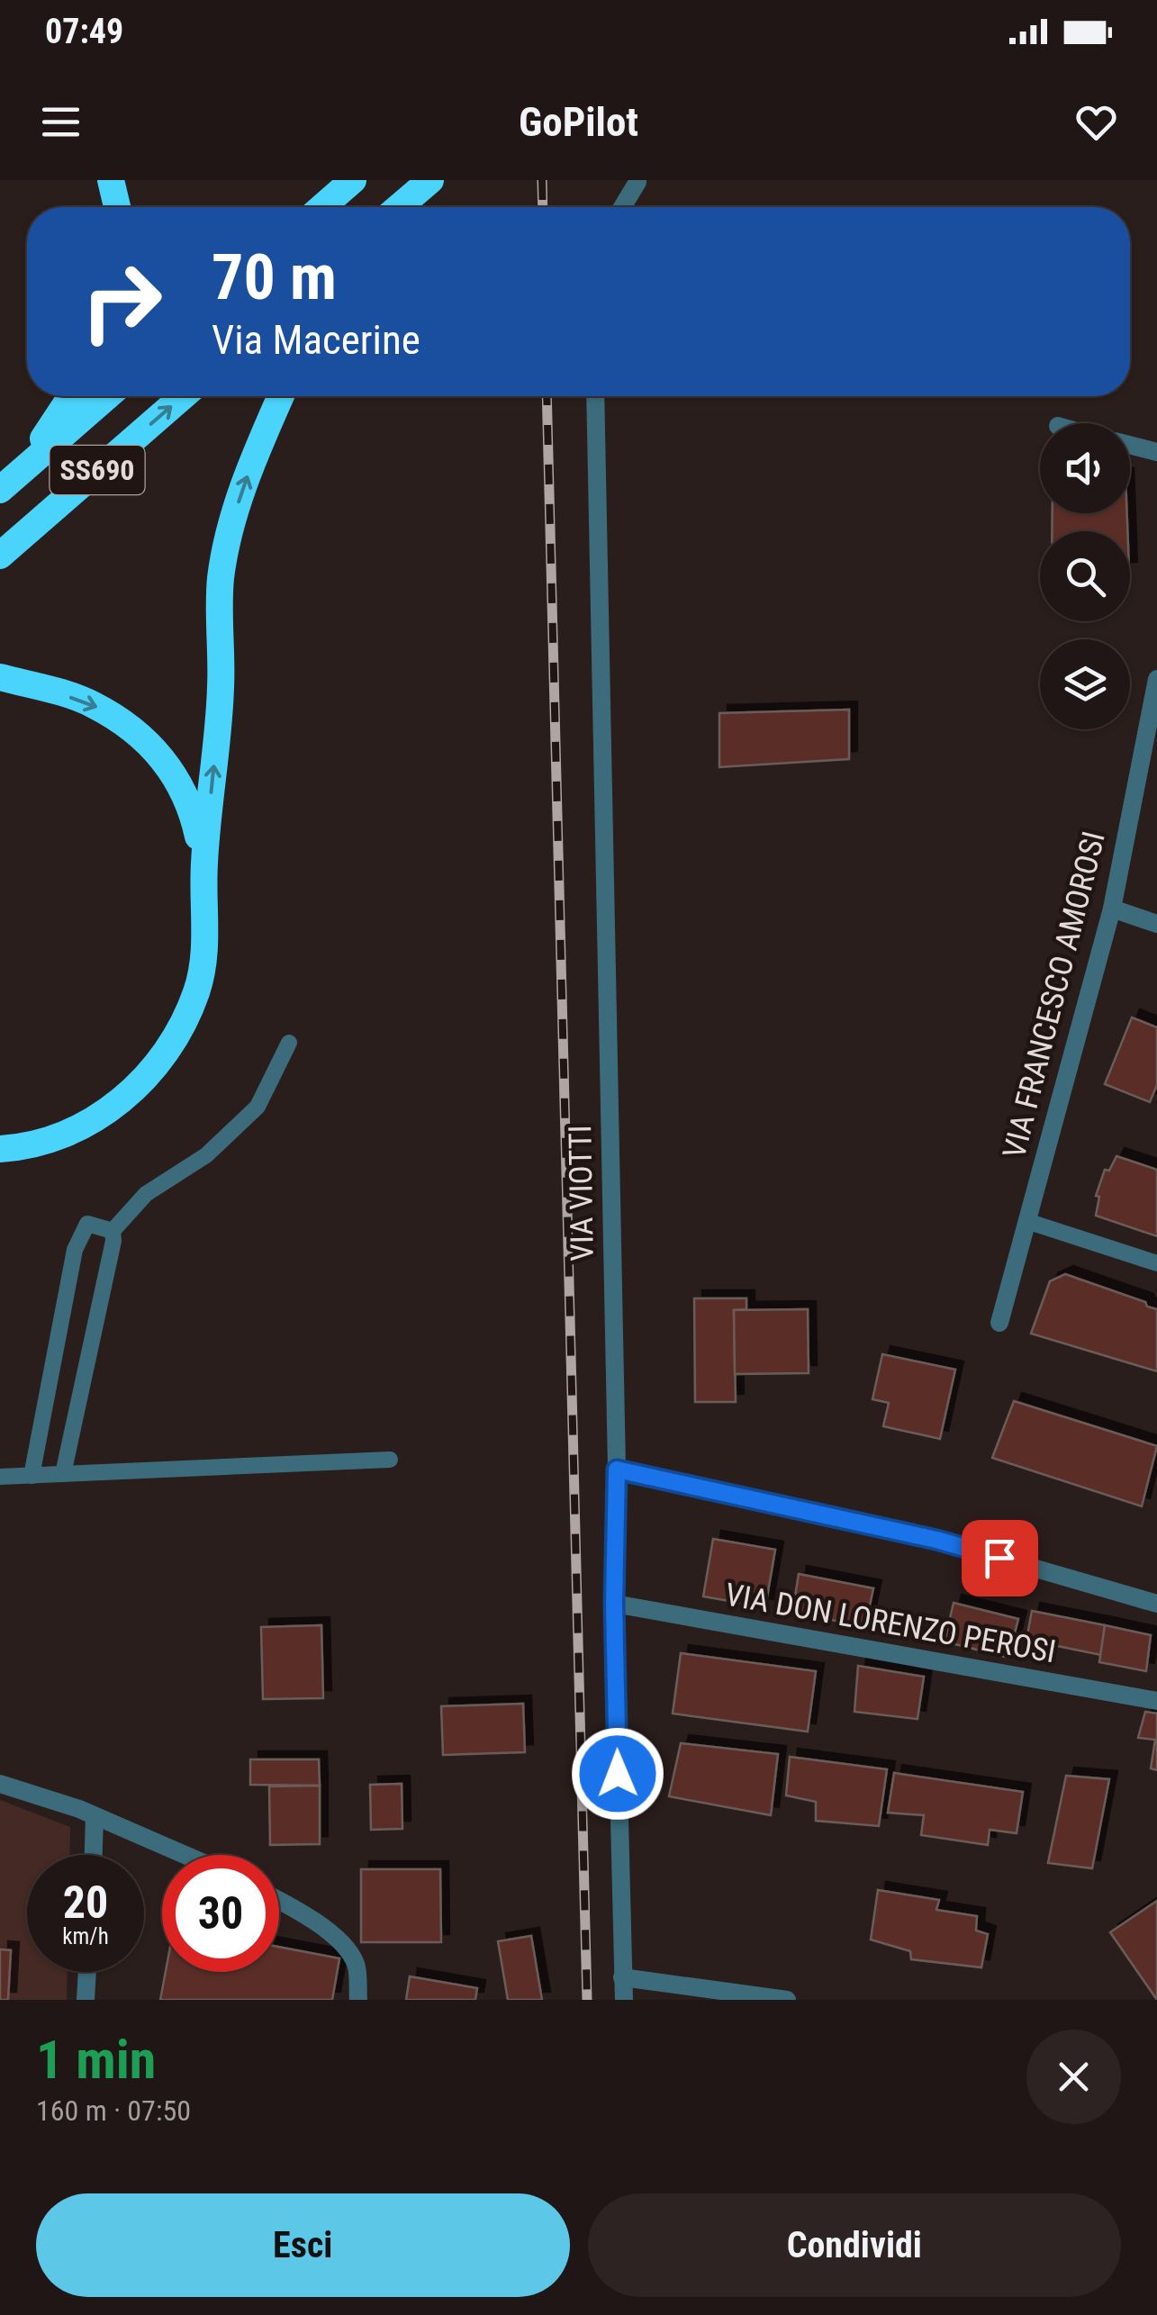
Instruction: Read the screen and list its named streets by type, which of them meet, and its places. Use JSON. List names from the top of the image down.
{
  "streets": {
    "highway": ["SS690"],
    "street": ["VIA FRANCESCO AMOROSI", "VIA VIOTTI", "VIA DON LORENZO PEROSI"]
  },
  "crossings": [
    ["VIA VIOTTI", "VIA DON LORENZO PEROSI"]
  ],
  "page": {
    "status": "07:49",
    "header": "GoPilot",
    "turn": ["70 m", "Via Macerine"],
    "speed": "20 km/h",
    "limit": "30",
    "heading": ["1 min", "160 m · 07:50"],
    "buttons": ["Esci", "Condividi"]
  }
}
